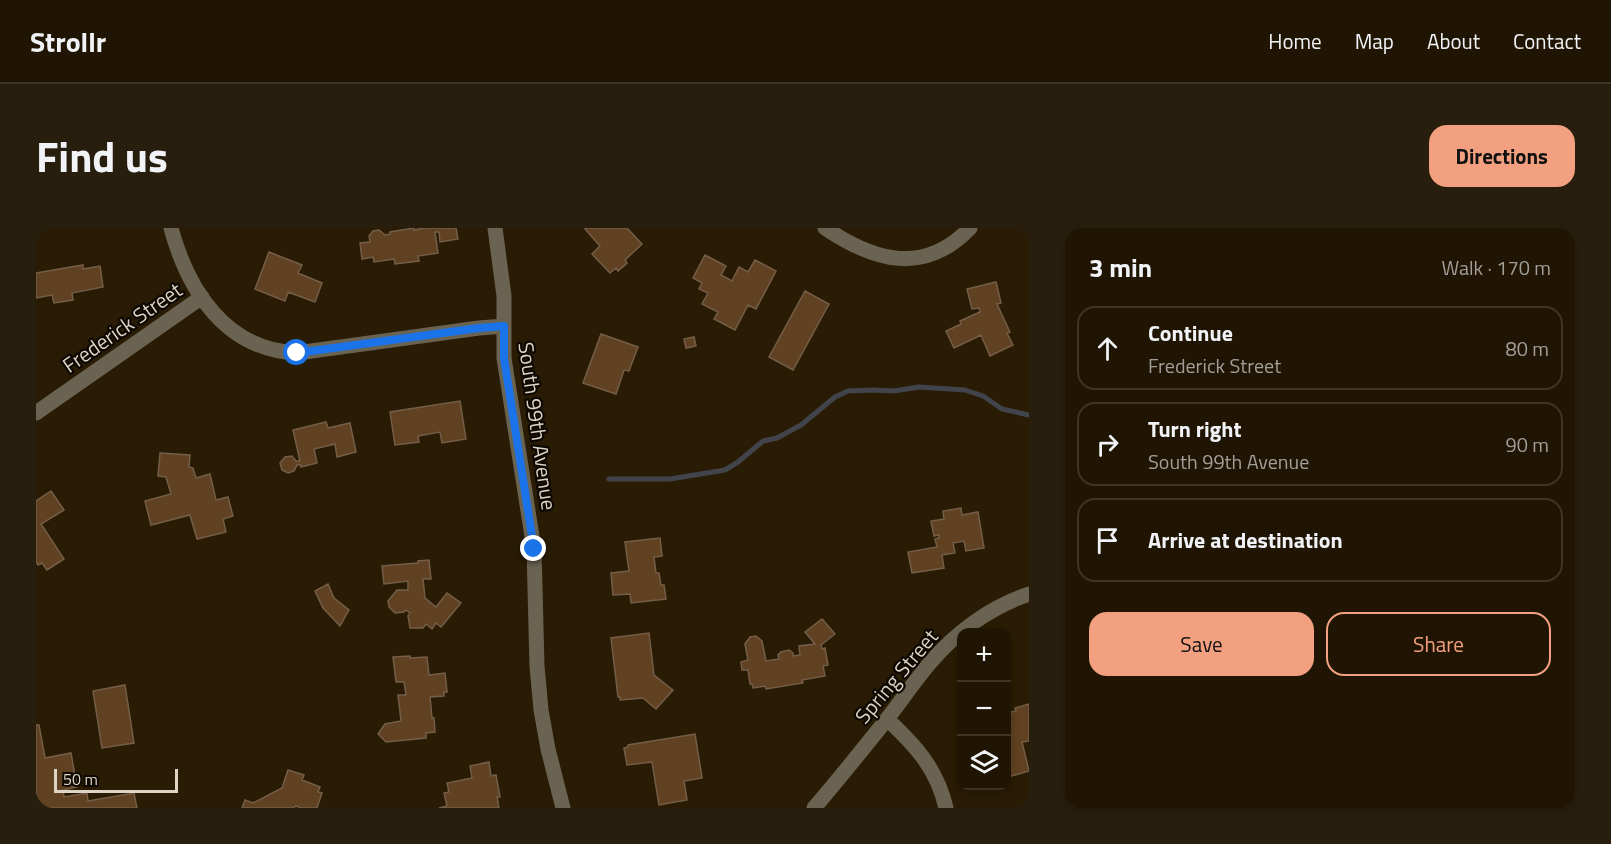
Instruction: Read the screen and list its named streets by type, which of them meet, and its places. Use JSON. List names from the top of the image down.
{
  "streets": {
    "street": ["Frederick Street", "South 99th Avenue", "Spring Street"]
  },
  "crossings": [
    ["Frederick Street", "South 99th Avenue"]
  ],
  "scale_bar": "50 m",
  "page": {
    "header": "Strollr",
    "nav": [
      "Home",
      "Map",
      "About",
      "Contact"
    ],
    "title": "Find us",
    "buttons": [
      "Directions",
      ["Save", "Share"]
    ],
    "heading": ["3 min", "Walk · 170 m"],
    "list": [
      ["Continue", "Frederick Street", "80 m"],
      ["Turn right", "South 99th Avenue", "90 m"],
      "Arrive at destination"
    ],
    "map_buttons": ["+", "−"],
    "scale": "50 m"
  }
}
